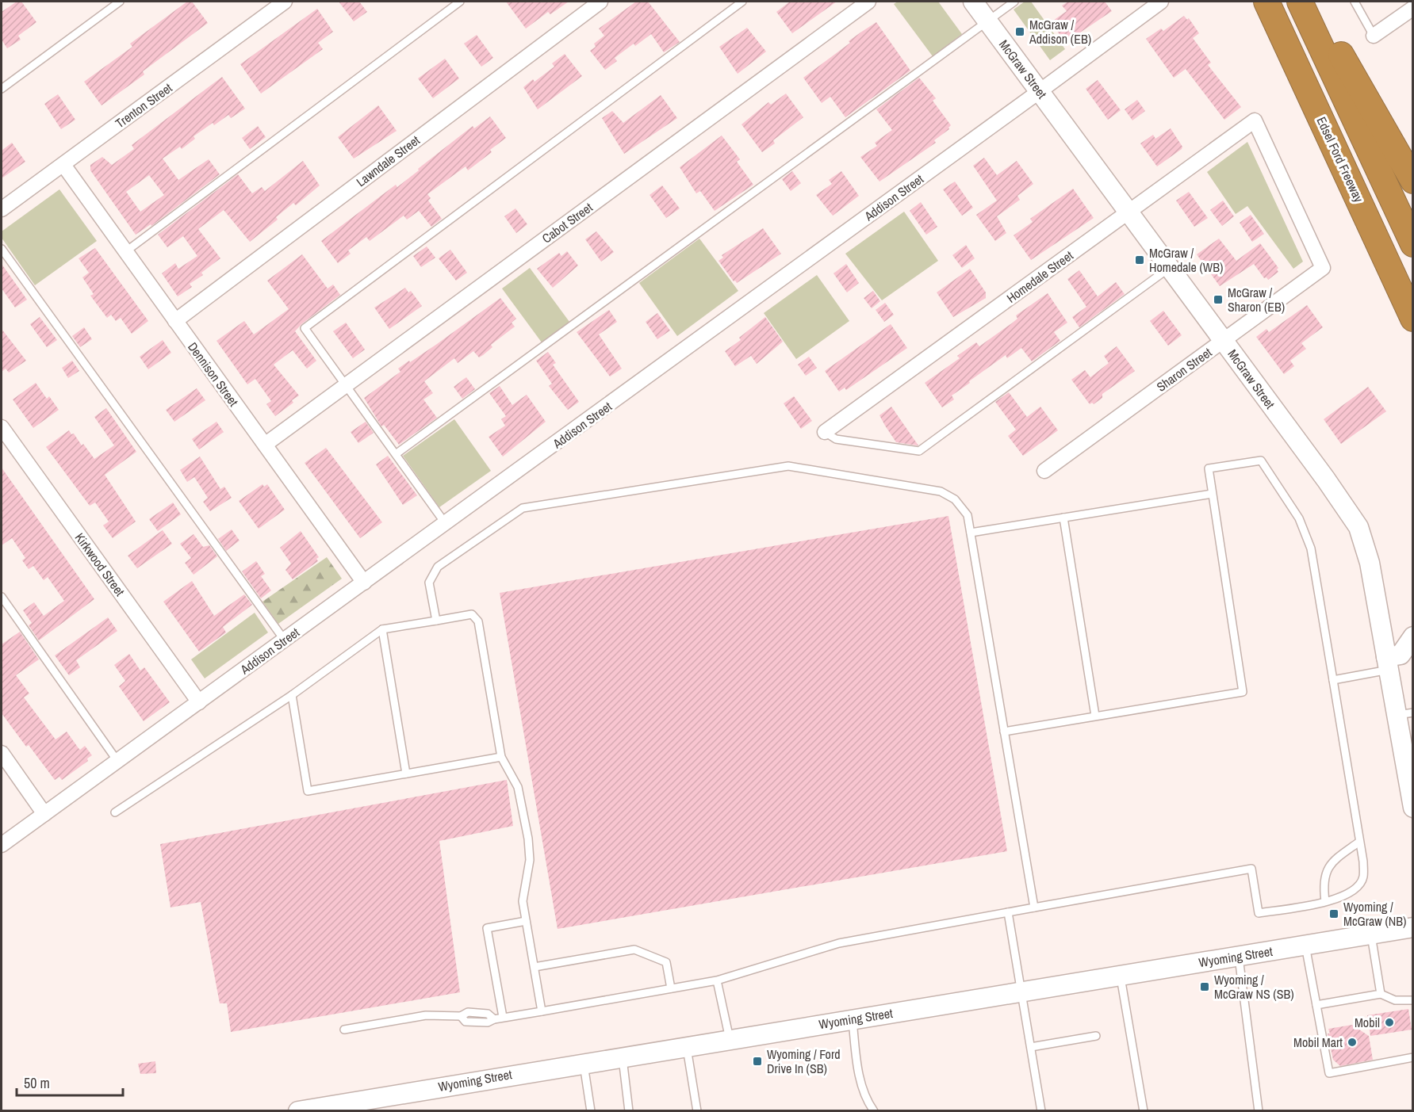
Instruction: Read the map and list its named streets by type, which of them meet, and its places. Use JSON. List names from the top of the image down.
{
  "streets": {
    "highway": ["Edsel Ford Freeway"],
    "street": [
      "McGraw Street",
      "Trenton Street",
      "Lawndale Street",
      "Addison Street",
      "Cabot Street",
      "Homedale Street",
      "Sharon Street",
      "Dennison Street",
      "Kirkwood Street",
      "Wyoming Street"
    ]
  },
  "crossings": [
    ["McGraw Street", "Addison Street"],
    ["McGraw Street", "Homedale Street"],
    ["McGraw Street", "Sharon Street"],
    ["Trenton Street", "Dennison Street"],
    ["Lawndale Street", "Dennison Street"],
    ["Addison Street", "Dennison Street"],
    ["Addison Street", "Kirkwood Street"],
    ["Cabot Street", "Dennison Street"],
    ["Homedale Street", "Sharon Street"]
  ],
  "places": {
    "transit": [
      "McGraw / Addison (EB)",
      "McGraw / Homedale (WB)",
      "McGraw / Sharon (EB)",
      "Wyoming / McGraw (NB)",
      "Wyoming / McGraw NS (SB)",
      "Wyoming / Ford Drive In (SB)"
    ],
    "other": ["Mobil", "Mobil Mart"]
  },
  "scale_bar": "50 m"
}
